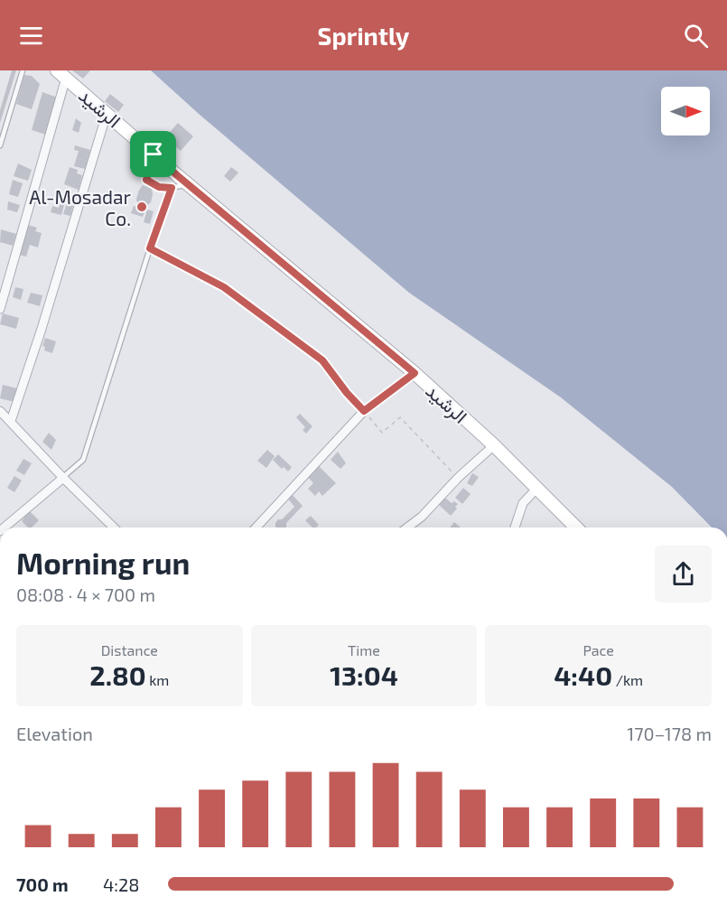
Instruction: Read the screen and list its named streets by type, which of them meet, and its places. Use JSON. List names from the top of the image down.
{
  "streets": {
    "main road": ["الرشيد"]
  },
  "places": ["Al-Mosadar Co."],
  "north": "right",
  "page": {
    "header": "Sprintly",
    "heading": ["Morning run", "08:08 · 4 × 700 m"],
    "stats": [
      ["Distance", "2.80 km"],
      ["Time", "13:04"],
      ["Pace", "4:40 /km"]
    ],
    "chart": ["Elevation", "170–178 m"],
    "list": [
      {
        "name": "700 m",
        "note": "4:28"
      }
    ]
  }
}
